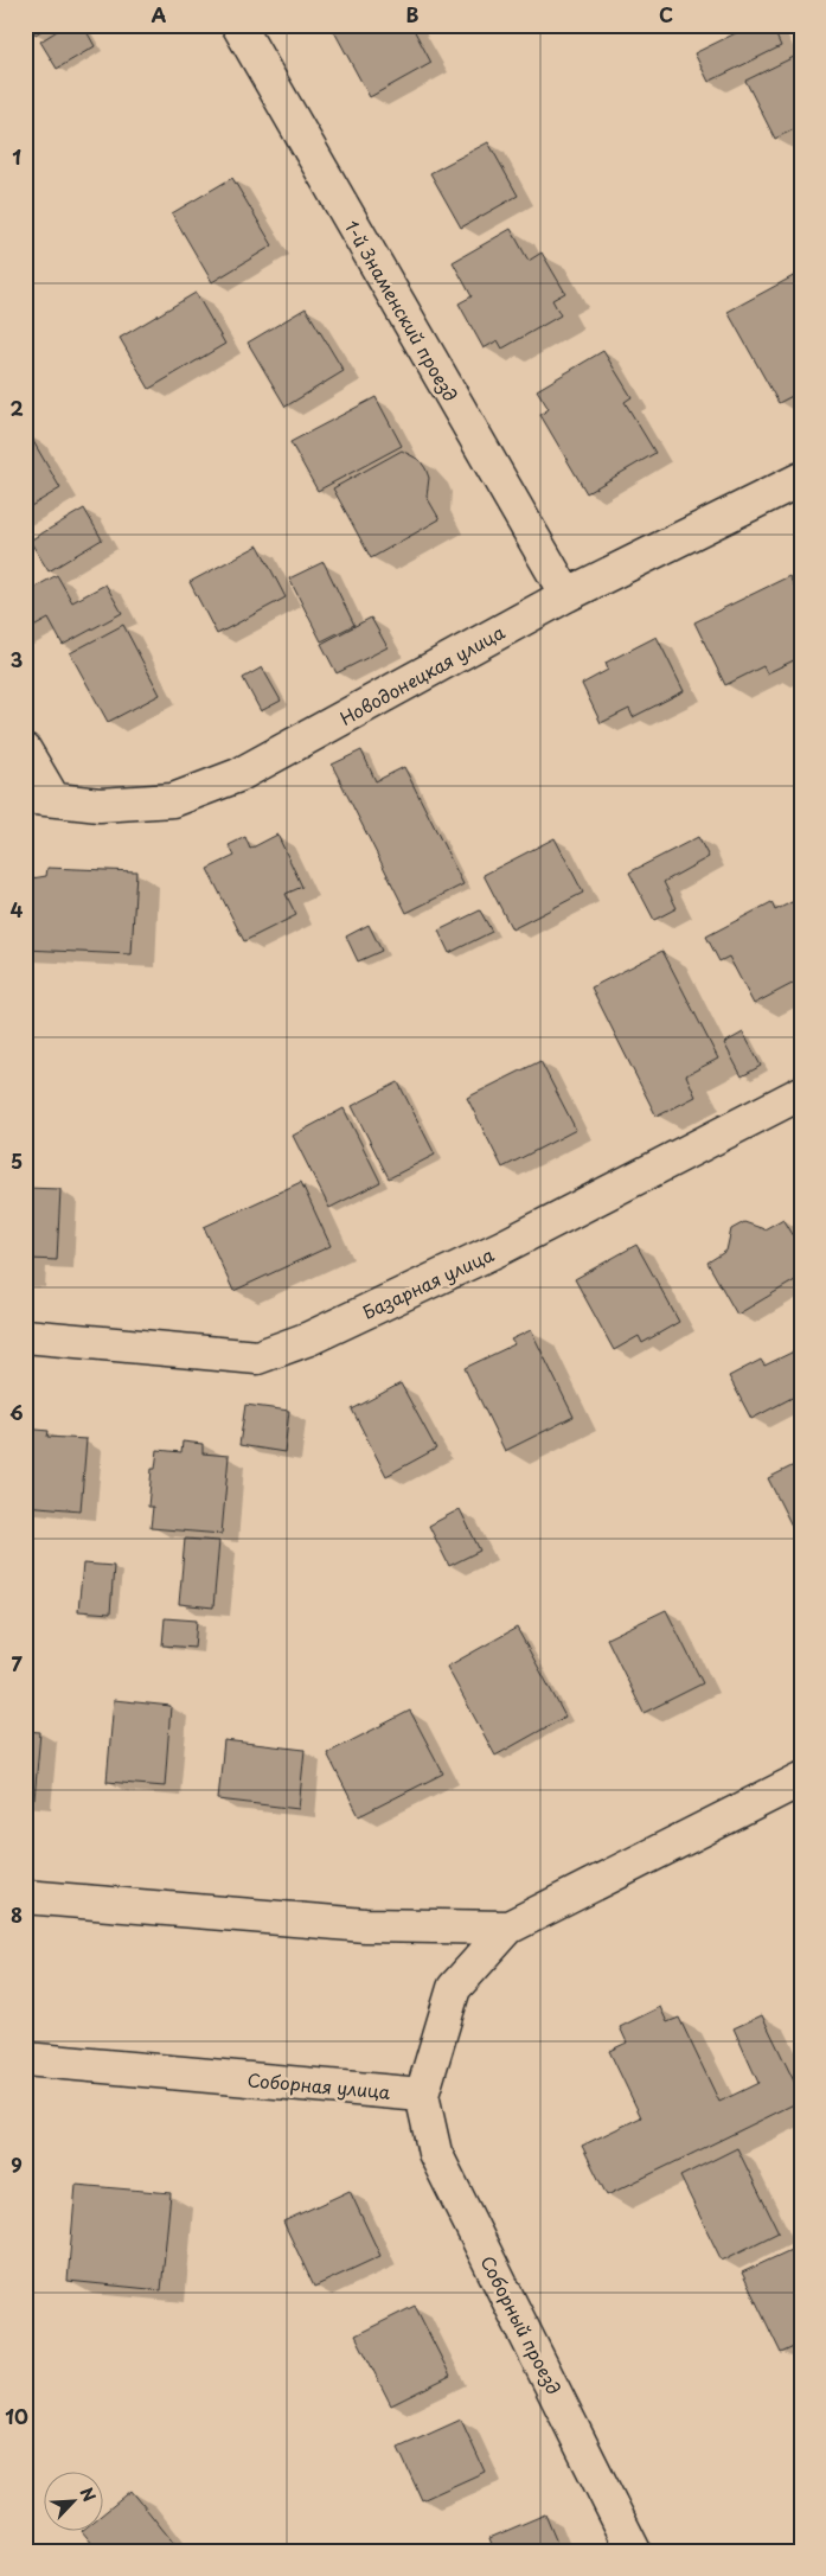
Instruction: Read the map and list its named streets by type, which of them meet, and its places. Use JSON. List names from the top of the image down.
{
  "streets": {
    "street": [
      "1-й Знаменский проезд",
      "Новодонецкая улица",
      "Базарная улица",
      "Соборная улица",
      "Соборный проезд"
    ]
  },
  "crossings": [
    ["1-й Знаменский проезд", "Новодонецкая улица"],
    ["Соборная улица", "Соборный проезд"]
  ],
  "north": "top right",
  "grid": {
    "columns": ["A", "B", "C"],
    "rows": [
      "1",
      "2",
      "3",
      "4",
      "5",
      "6",
      "7",
      "8",
      "9",
      "10"
    ]
  }
}
